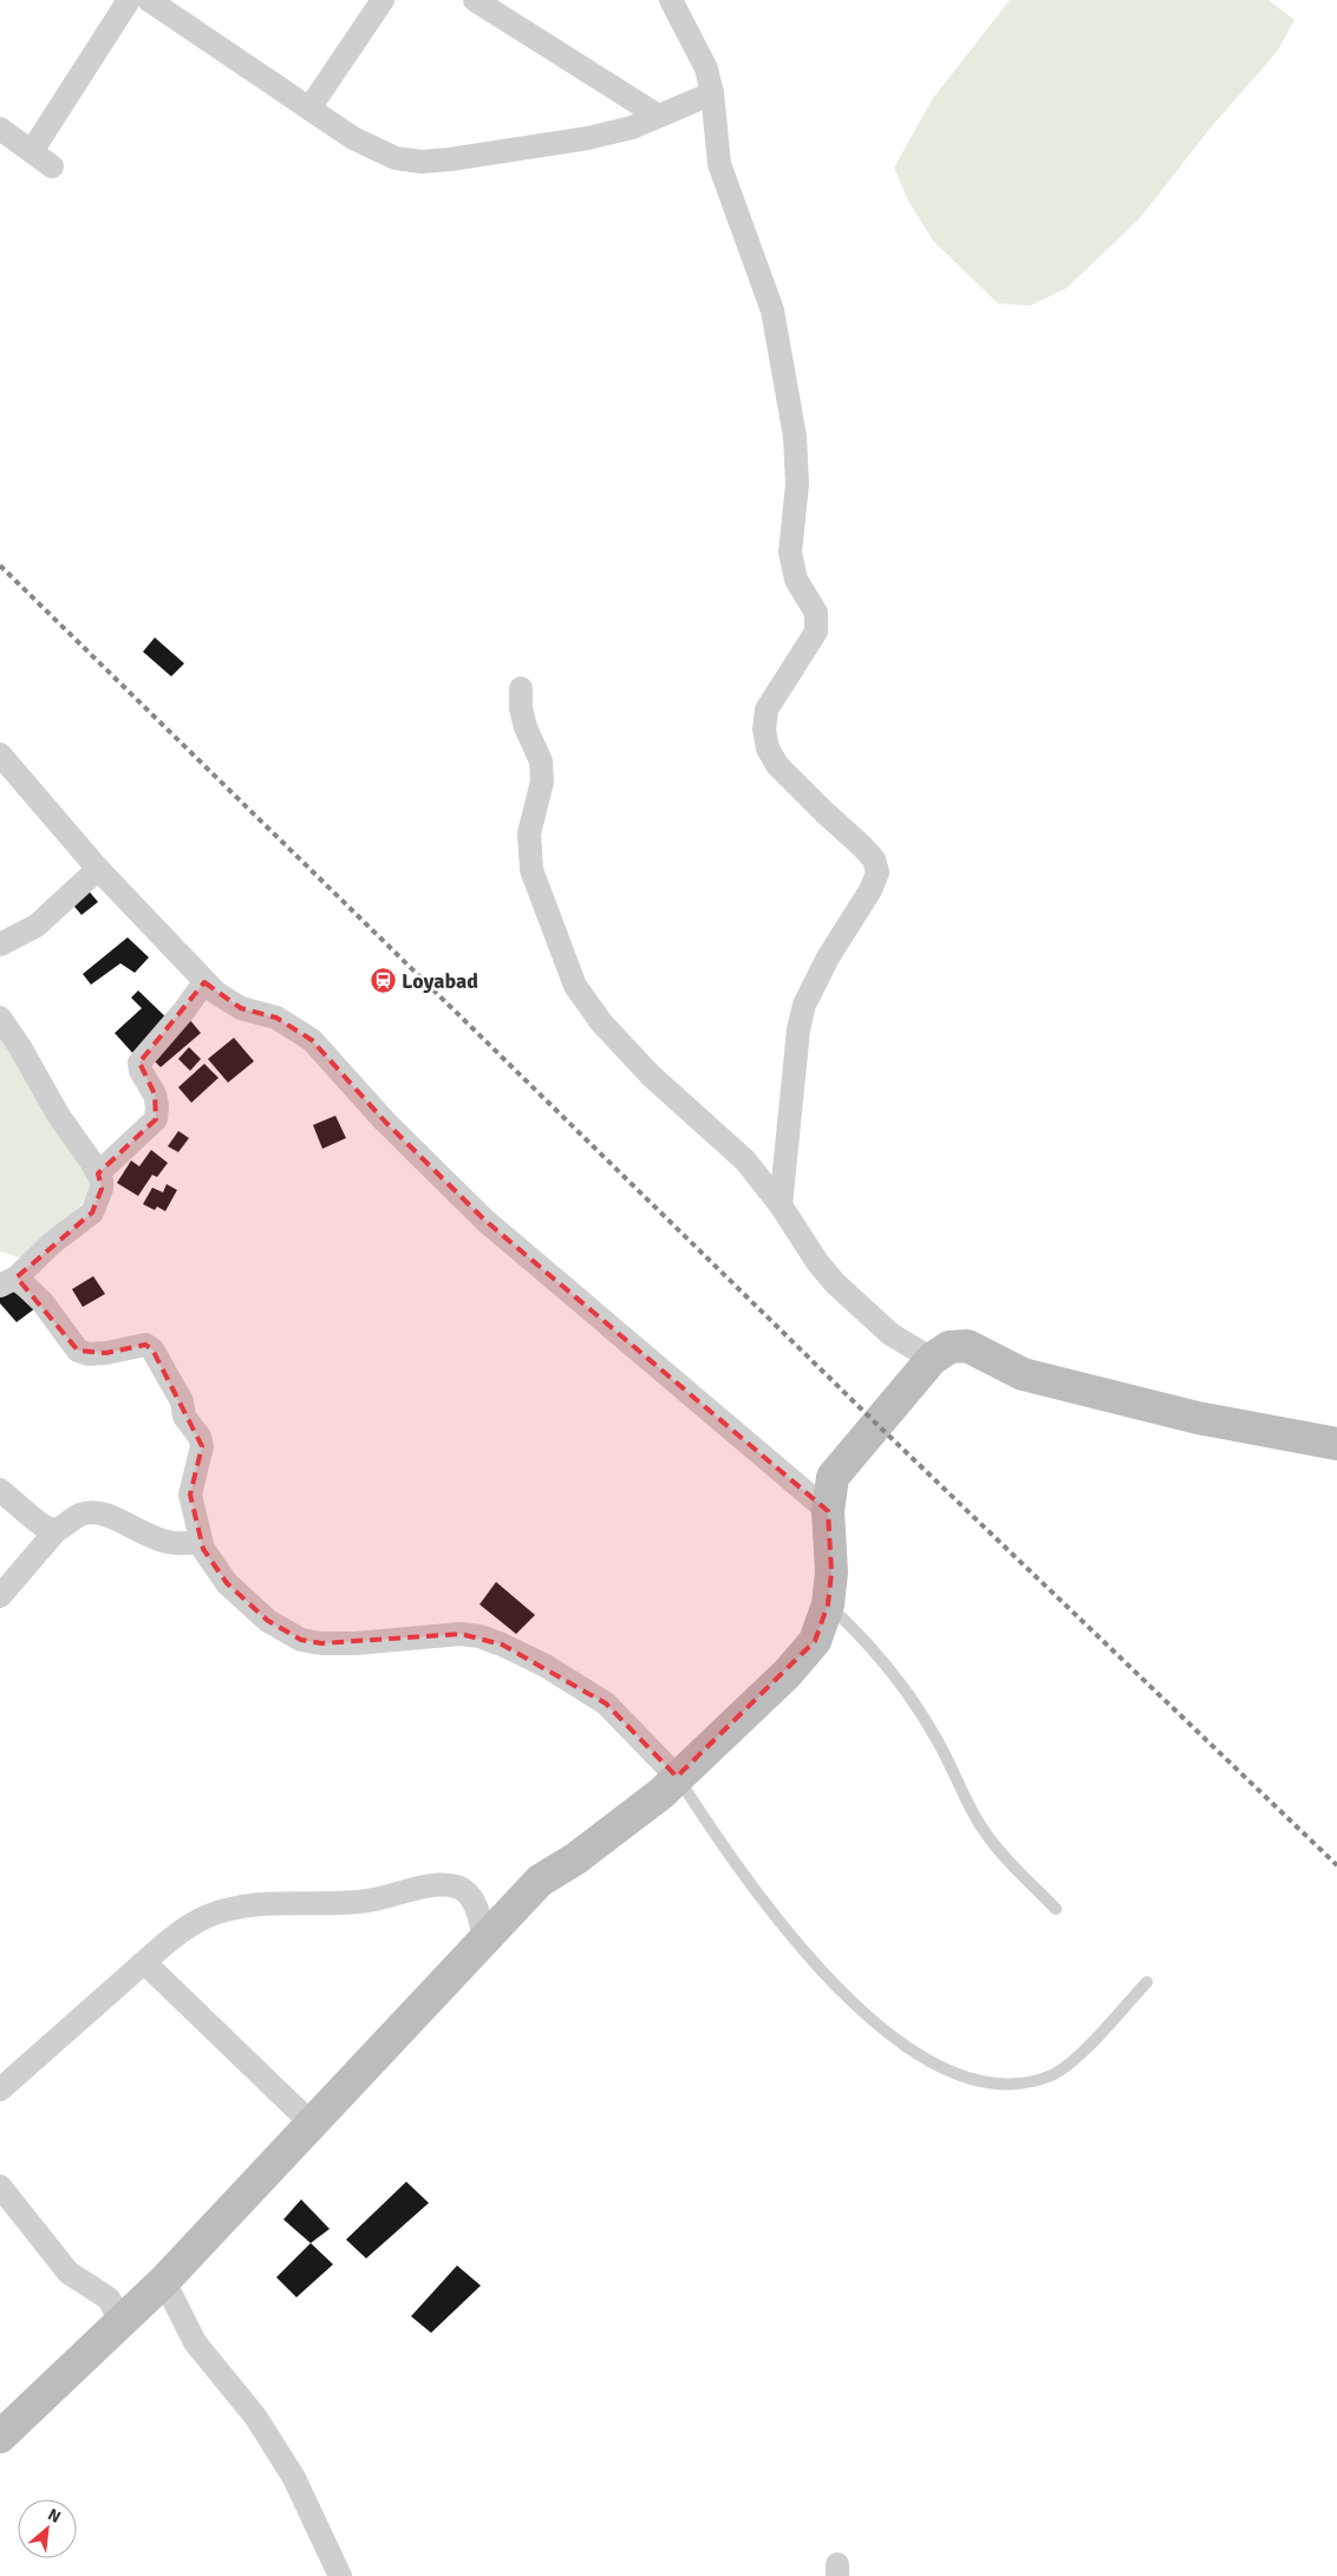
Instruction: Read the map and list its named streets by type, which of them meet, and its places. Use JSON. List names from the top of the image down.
{
  "places": {
    "station": ["Loyabad"]
  },
  "north": "top right"
}
